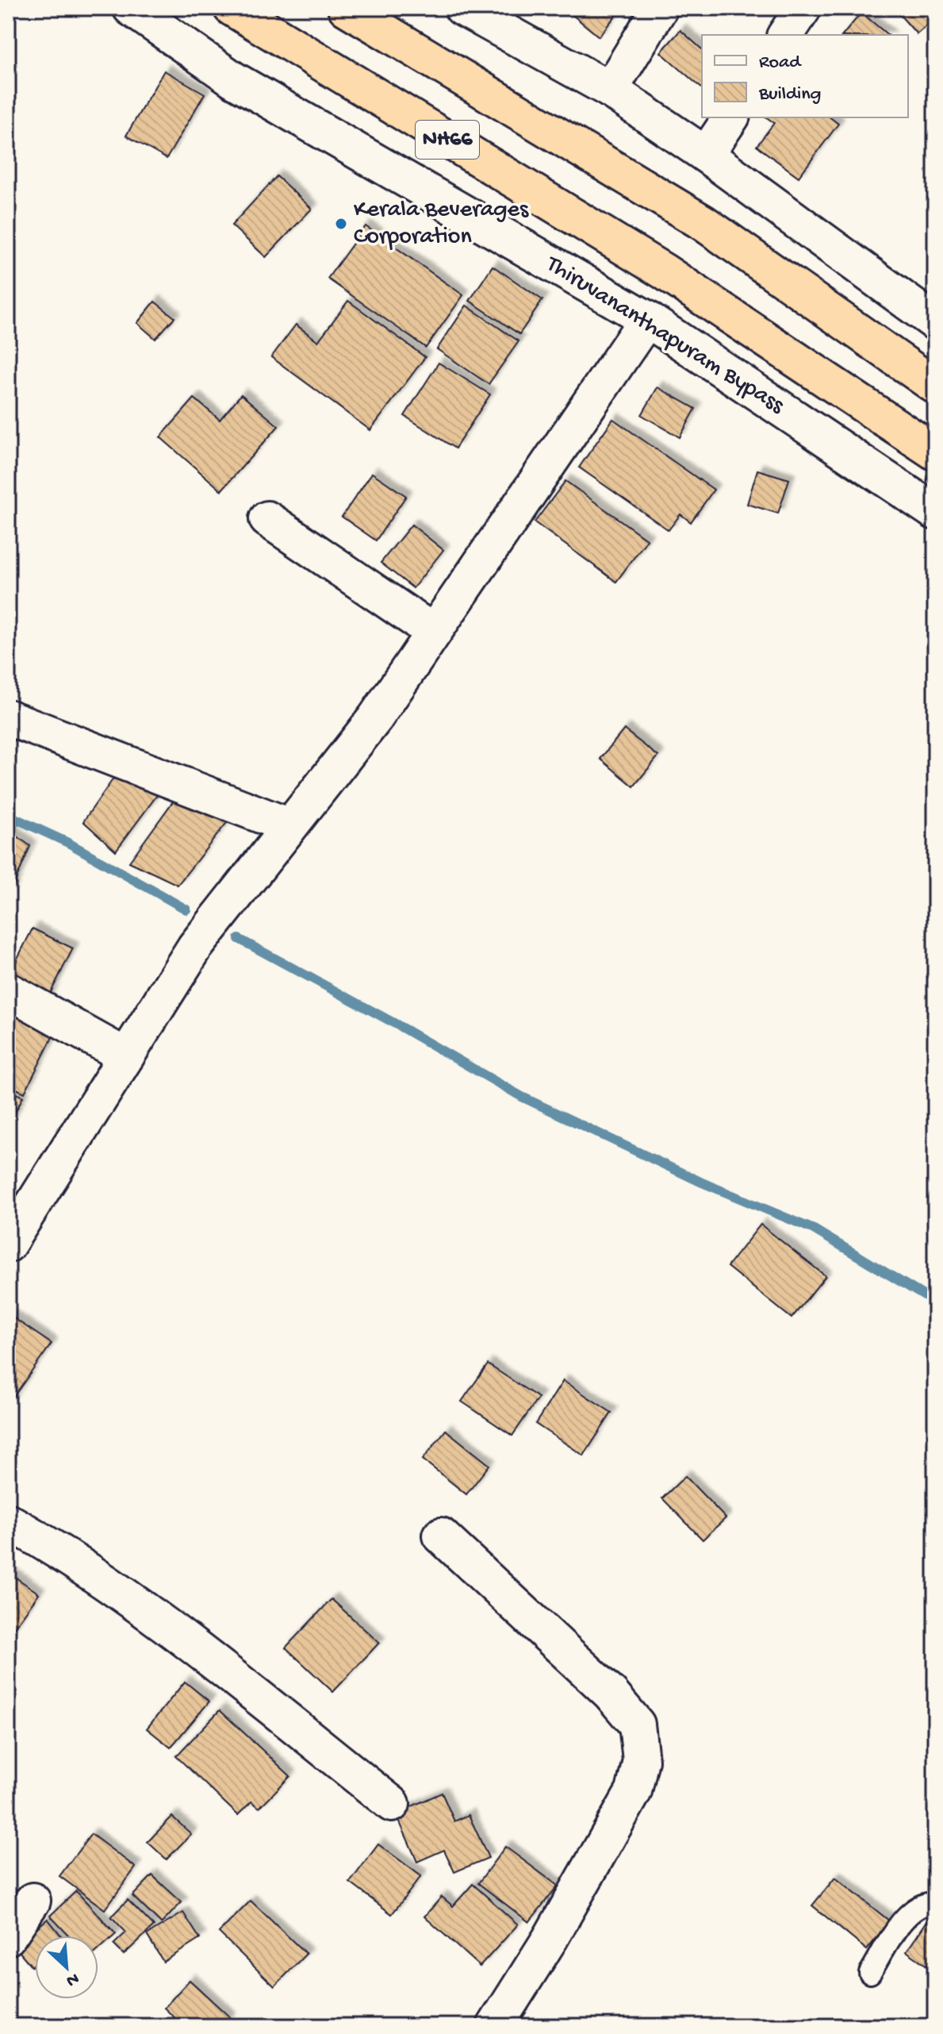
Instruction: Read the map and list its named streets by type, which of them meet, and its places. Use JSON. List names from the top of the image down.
{
  "streets": {
    "highway": ["NH66", "Thiruvananthapuram Bypass"]
  },
  "places": ["Kerala Beverages Corporation"],
  "legend": ["Road", "Building"],
  "north": "bottom right"
}
